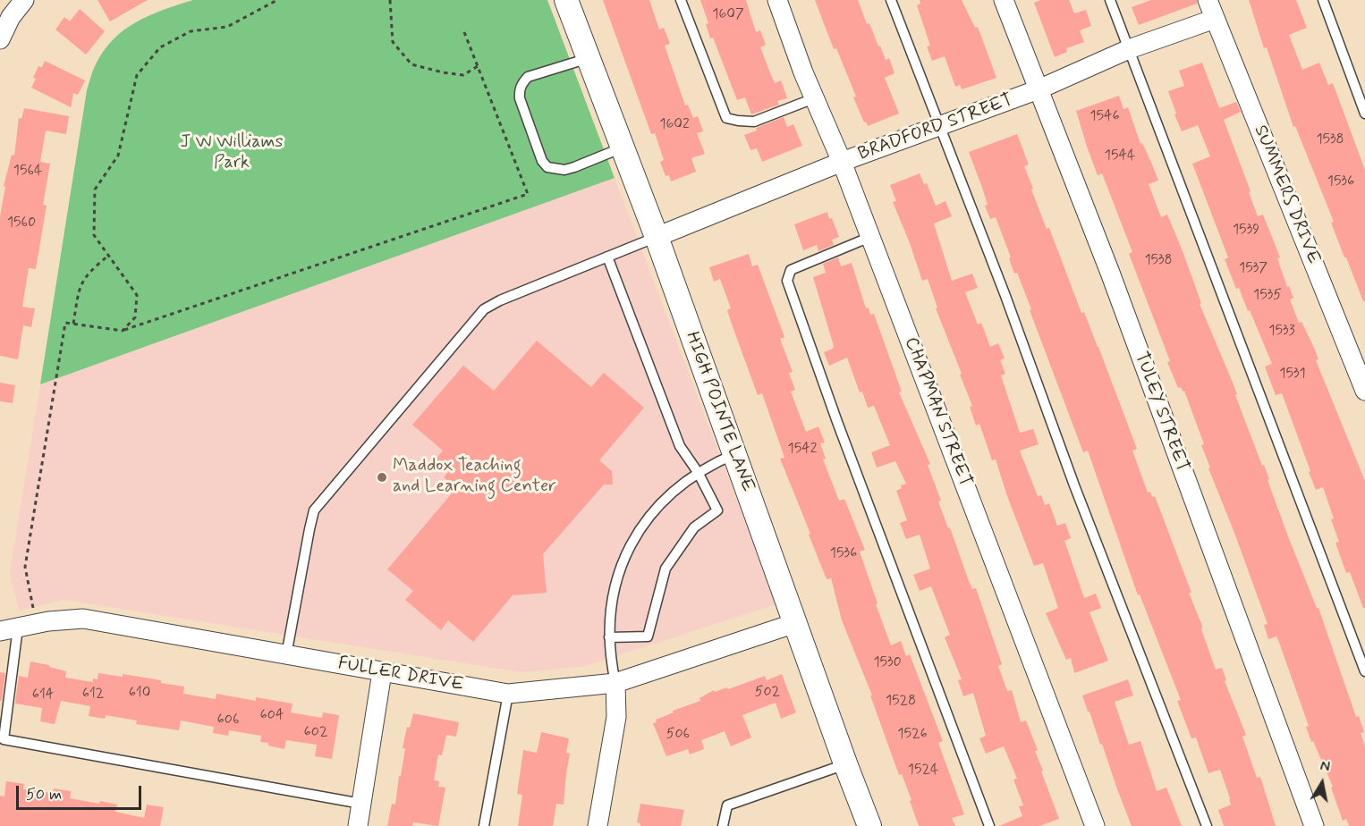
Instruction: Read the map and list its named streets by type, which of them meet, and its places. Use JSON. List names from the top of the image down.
{
  "streets": {
    "street": [
      "BRADFORD STREET",
      "SUMMERS DRIVE",
      "HIGH POINTE LANE",
      "CHAPMAN STREET",
      "TULEY STREET",
      "FULLER DRIVE"
    ]
  },
  "crossings": [
    ["BRADFORD STREET", "SUMMERS DRIVE"],
    ["BRADFORD STREET", "HIGH POINTE LANE"],
    ["BRADFORD STREET", "CHAPMAN STREET"],
    ["BRADFORD STREET", "TULEY STREET"],
    ["HIGH POINTE LANE", "FULLER DRIVE"]
  ],
  "parks": ["J W Williams Park"],
  "places": ["Maddox Teaching and Learning Center"],
  "house_numbers": [
    "1607",
    "1546",
    "1602",
    "1538",
    "1544",
    "1564",
    "1536",
    "1560",
    "1539",
    "1538",
    "1537",
    "1535",
    "1533",
    "1531",
    "1542",
    "1536",
    "1530",
    "502",
    "610",
    "612",
    "614",
    "1528",
    "604",
    "606",
    "602",
    "506",
    "1526",
    "1524"
  ],
  "scale_bar": "50 m",
  "north": "top"
}
